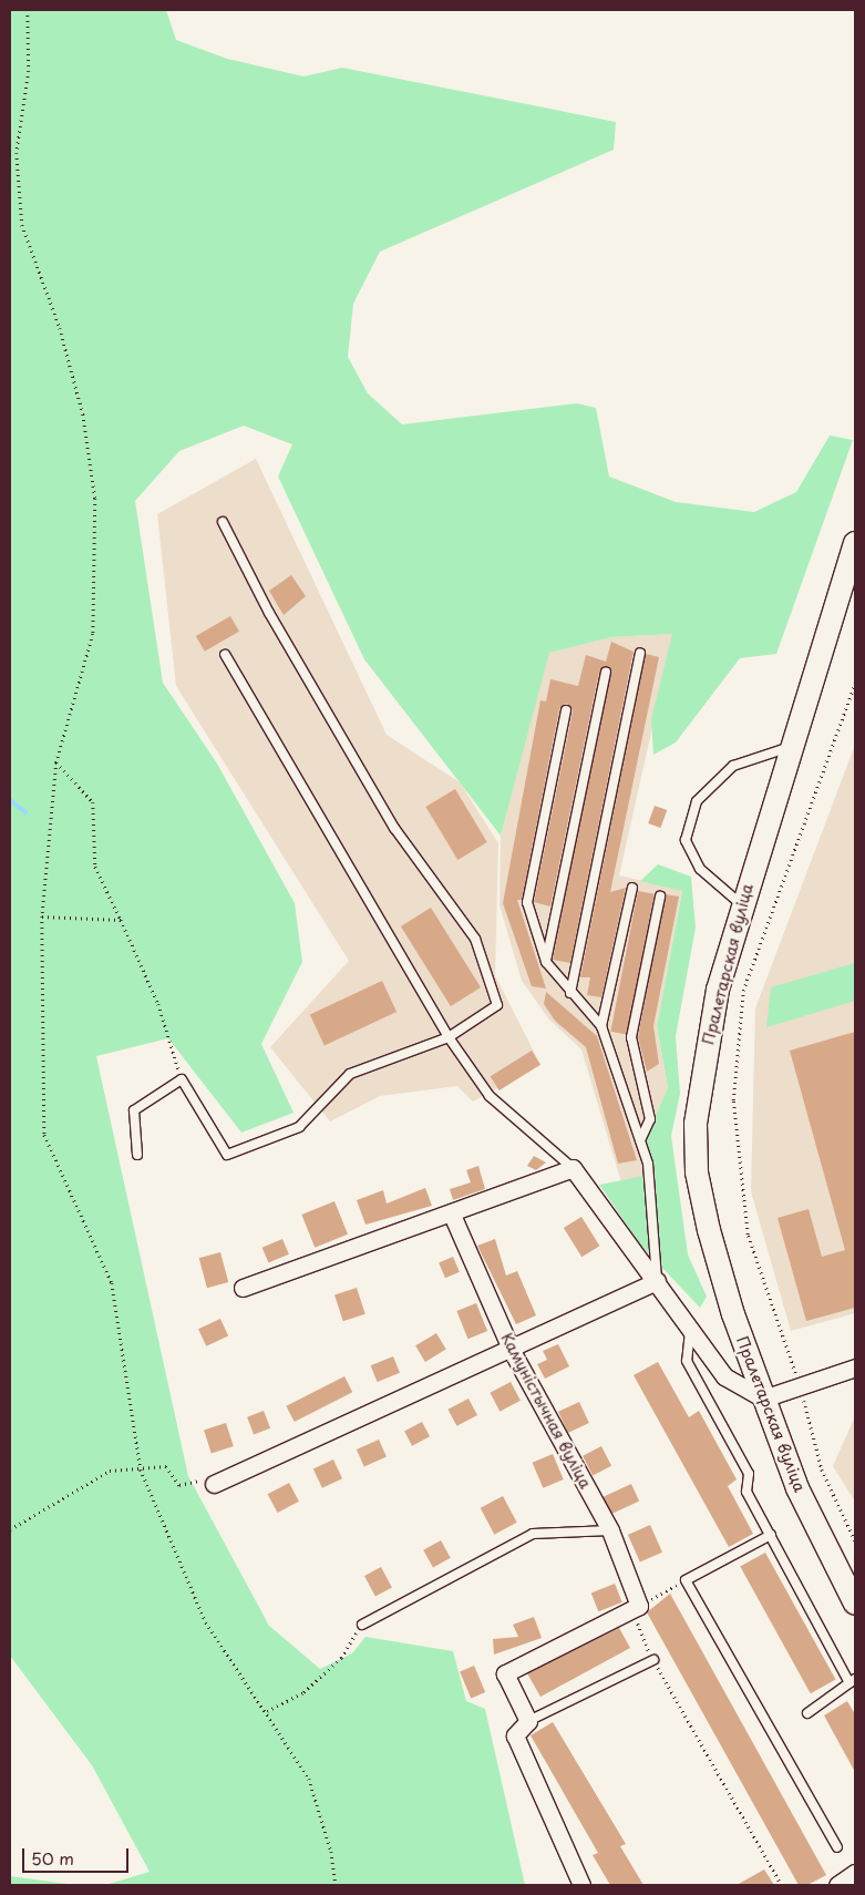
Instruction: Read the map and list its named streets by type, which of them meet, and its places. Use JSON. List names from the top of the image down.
{
  "streets": {
    "main road": ["Пралетарская вуліца"],
    "street": ["Камуністычная вуліца"]
  },
  "scale_bar": "50 m"
}
